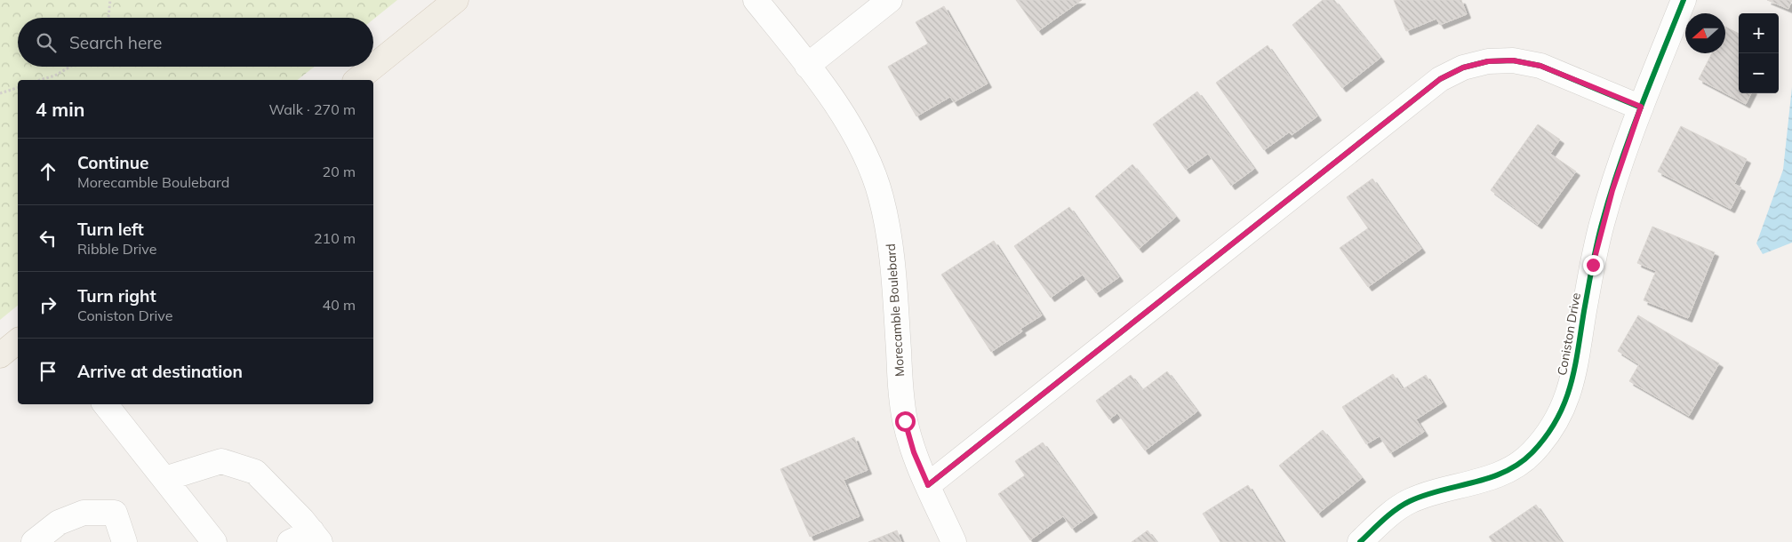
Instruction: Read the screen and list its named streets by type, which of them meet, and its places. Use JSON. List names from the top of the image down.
{
  "streets": {
    "street": ["Morecamble Boulebard", "Coniston Drive"]
  },
  "north": "left",
  "page": {
    "map_buttons": ["+", "−"],
    "search": "Search here",
    "heading": ["4 min", "Walk · 270 m"],
    "list": [
      ["Continue", "Morecamble Boulebard", "20 m"],
      ["Turn left", "Ribble Drive", "210 m"],
      ["Turn right", "Coniston Drive", "40 m"],
      "Arrive at destination"
    ]
  }
}
